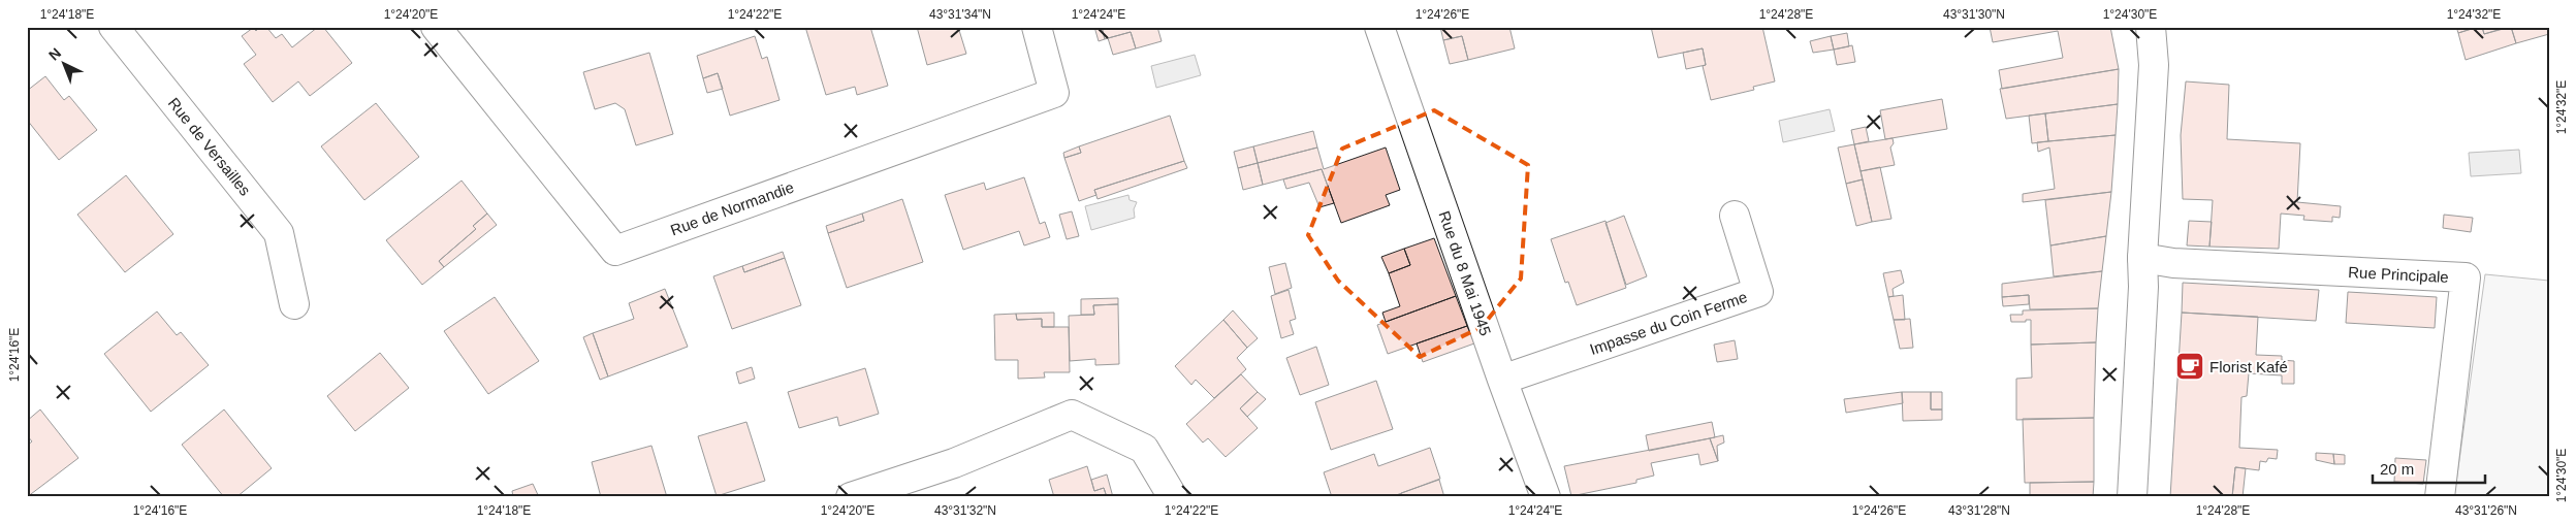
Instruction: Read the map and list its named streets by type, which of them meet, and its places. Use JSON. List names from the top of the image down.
{
  "streets": {
    "street": [
      "Rue de Versailles",
      "Rue de Normandie",
      "Rue du 8 Mai 1945",
      "Rue Principale",
      "Impasse du Coin Ferme"
    ]
  },
  "crossings": [
    ["Rue du 8 Mai 1945", "Impasse du Coin Ferme"]
  ],
  "places": {
    "cafe": ["Florist Kafé"]
  },
  "scale_bar": "20 m",
  "north": "top left",
  "coordinates": [
    "1°24'18\"E",
    "1°24'20\"E",
    "1°24'22\"E",
    "43°31'34\"N",
    "1°24'24\"E",
    "1°24'26\"E",
    "1°24'28\"E",
    "43°31'30\"N",
    "1°24'30\"E",
    "1°24'32\"E",
    "1°24'16\"E",
    "43°31'32\"N",
    "43°31'28\"N",
    "43°31'26\"N"
  ]
}
